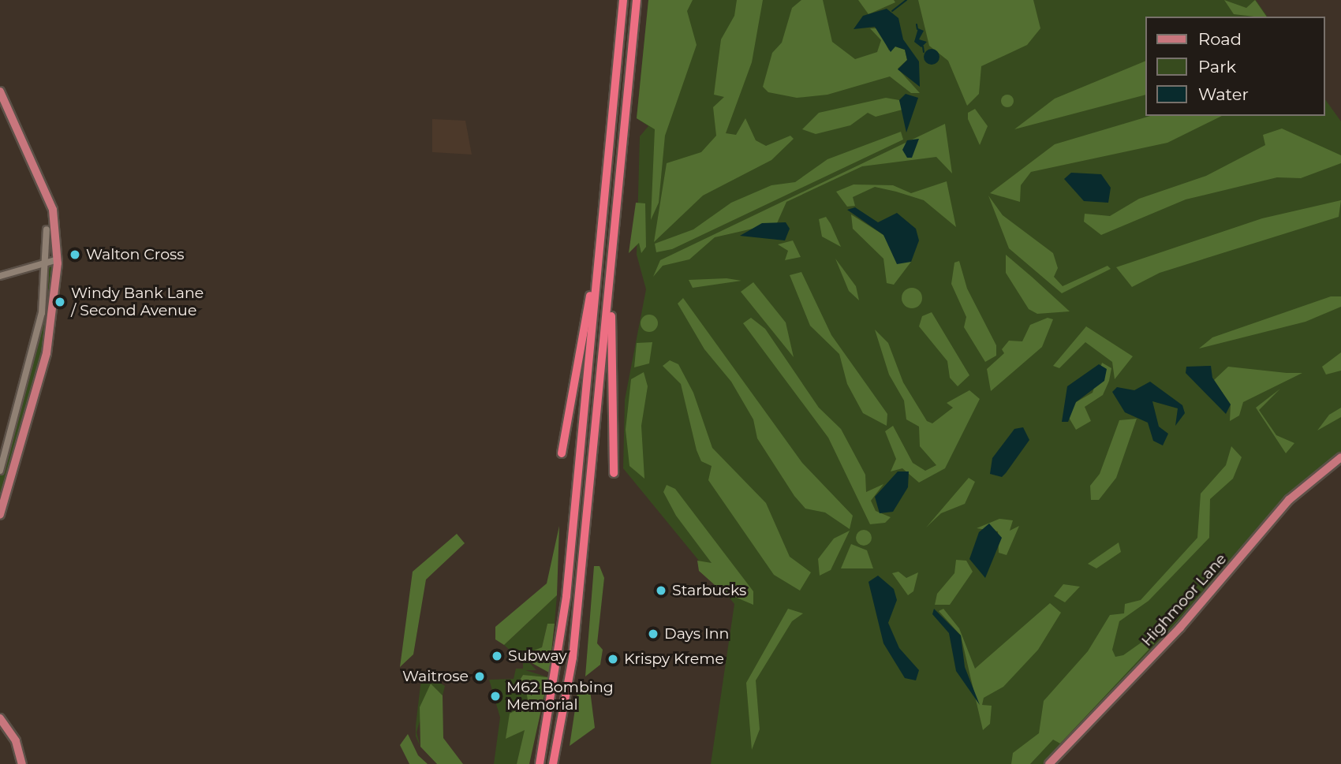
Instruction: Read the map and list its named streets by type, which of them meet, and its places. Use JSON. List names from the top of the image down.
{
  "streets": {
    "main road": ["Highmoor Lane"]
  },
  "places": [
    "Walton Cross",
    "Windy Bank Lane / Second Avenue",
    "Starbucks",
    "Days Inn",
    "Subway",
    "Krispy Kreme",
    "Waitrose",
    "M62 Bombing Memorial"
  ],
  "legend": ["Road", "Park", "Water"]
}
